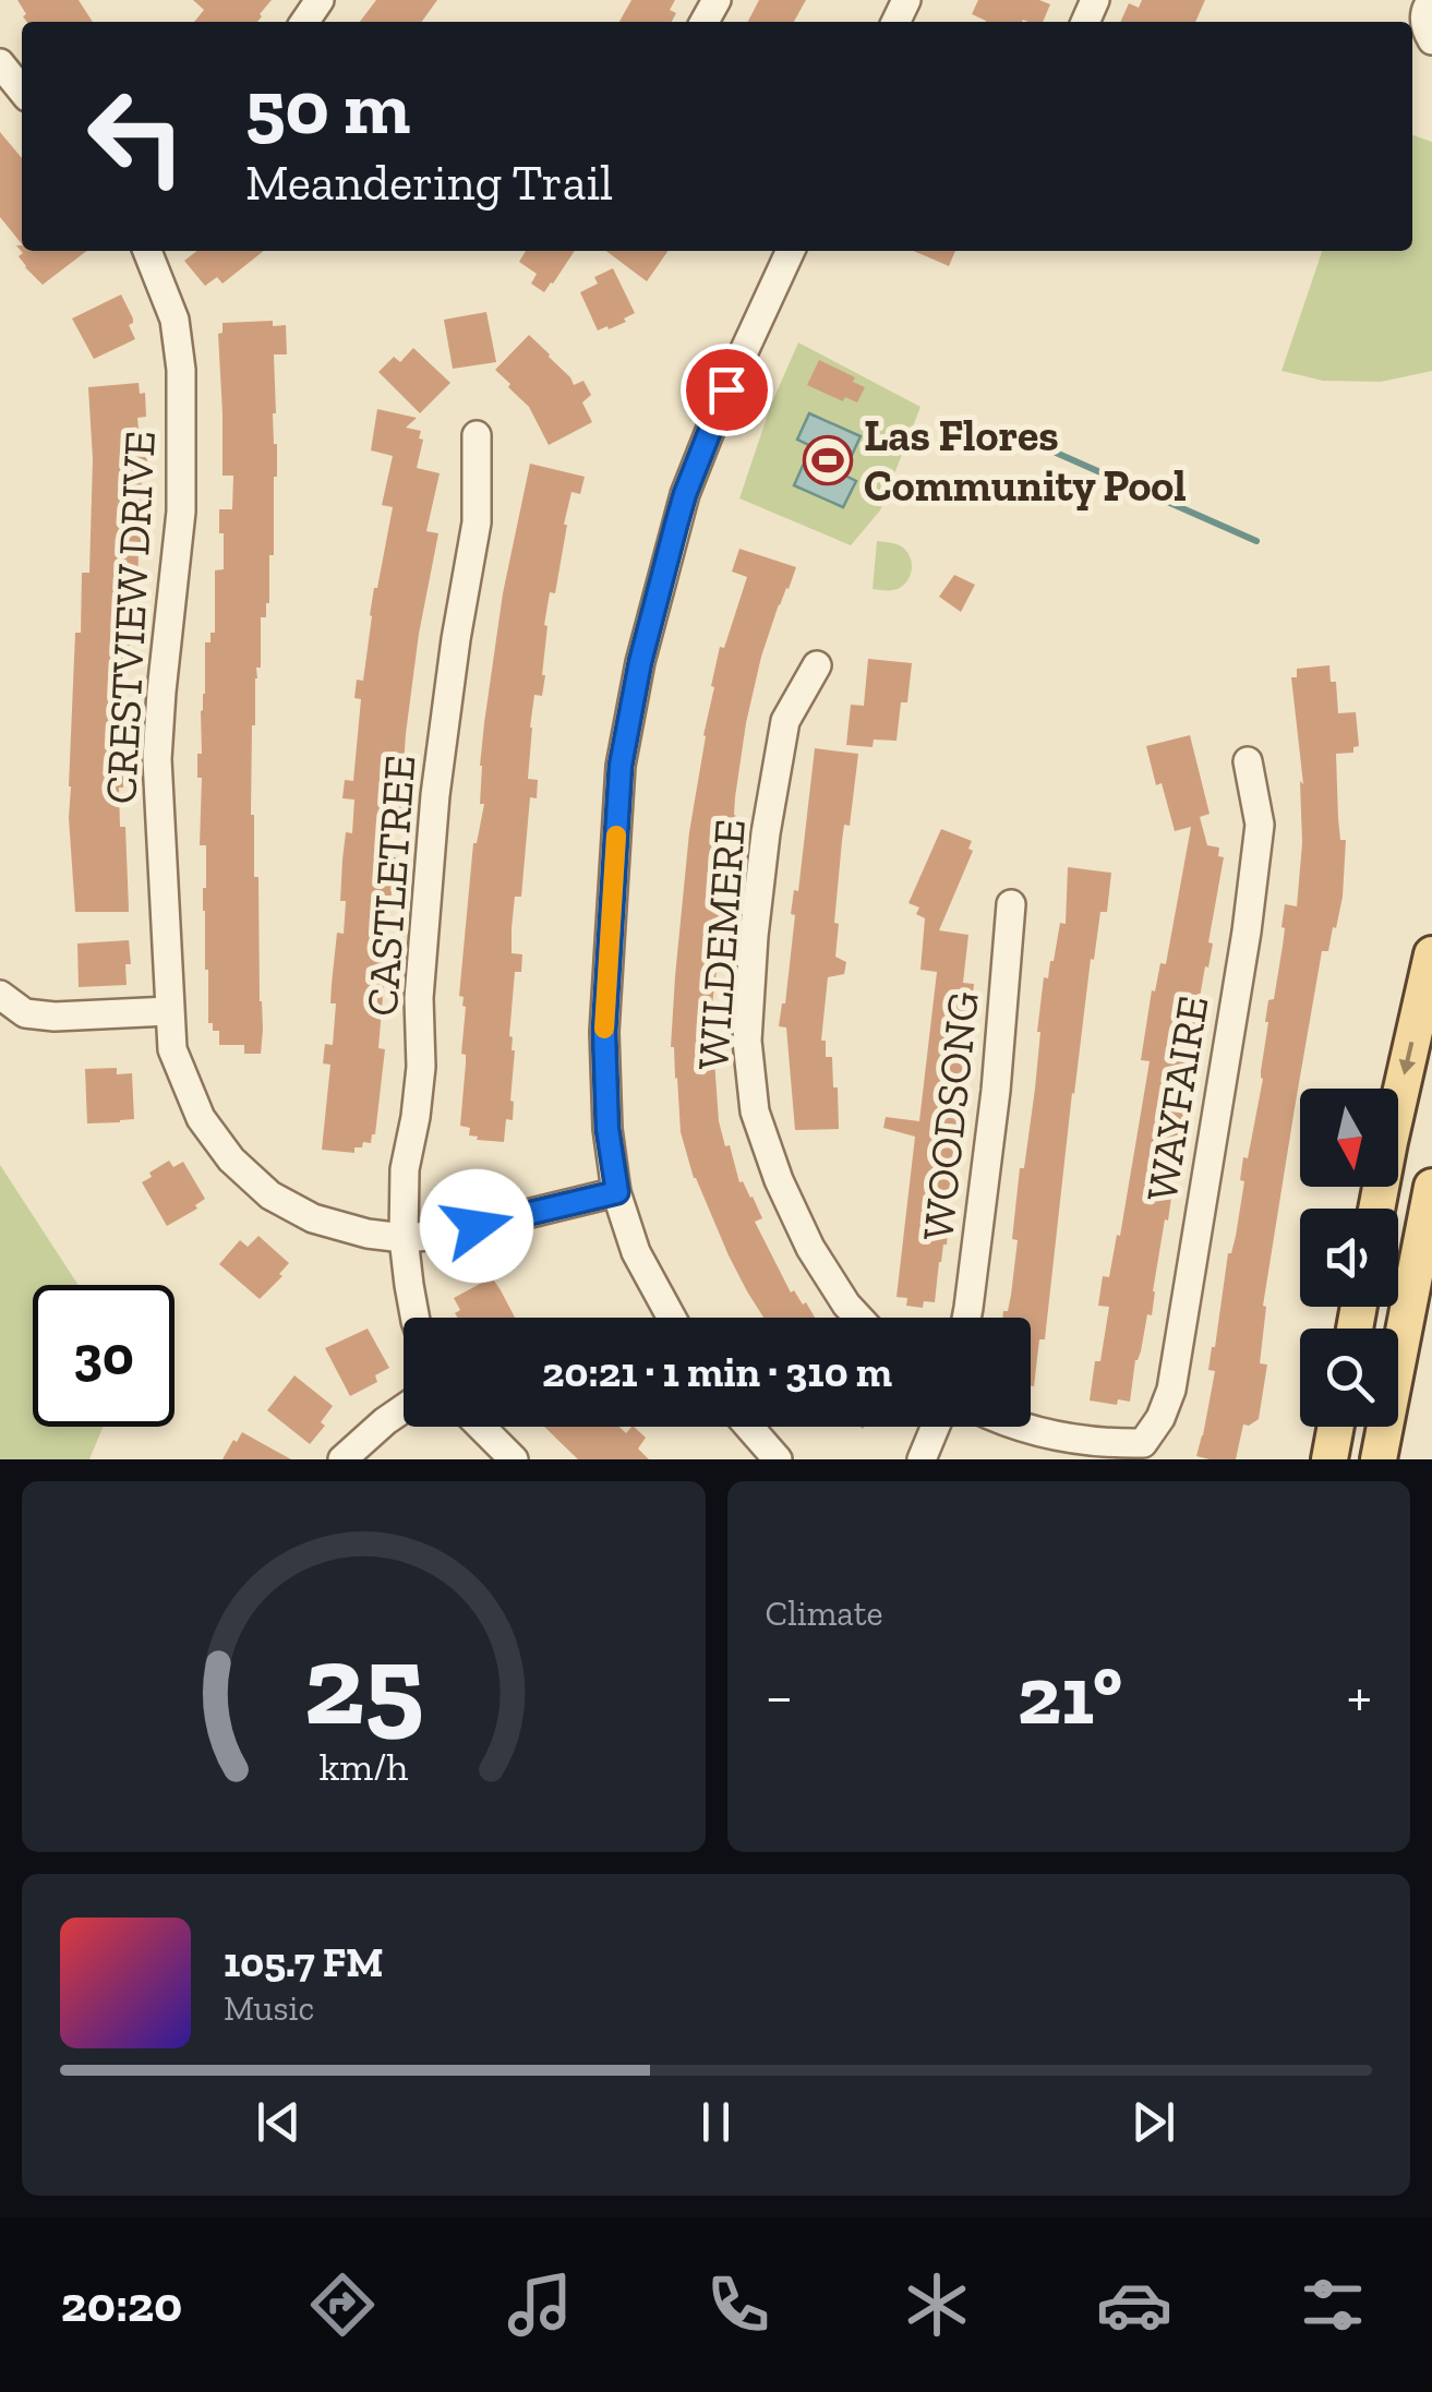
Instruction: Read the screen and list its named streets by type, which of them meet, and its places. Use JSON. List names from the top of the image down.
{
  "streets": {
    "street": [
      "CRESTVIEW DRIVE",
      "CASTLETREE",
      "WILDEMERE",
      "WAYFAIRE",
      "WOODSONG"
    ]
  },
  "crossings": [
    ["CRESTVIEW DRIVE", "CASTLETREE"]
  ],
  "places": {
    "sports": ["Las Flores Community Pool"]
  },
  "north": "bottom",
  "page": {
    "turn": ["50 m", "Meandering Trail"],
    "limit": "30",
    "trip": "20:21 · 1 min · 310 m",
    "tile": "Climate",
    "heat": ["−", "21°", "+"],
    "song": ["105.7 FM", "Music"],
    "tabs": "20:20",
    "gauge": ["25", "km/h"]
  }
}
